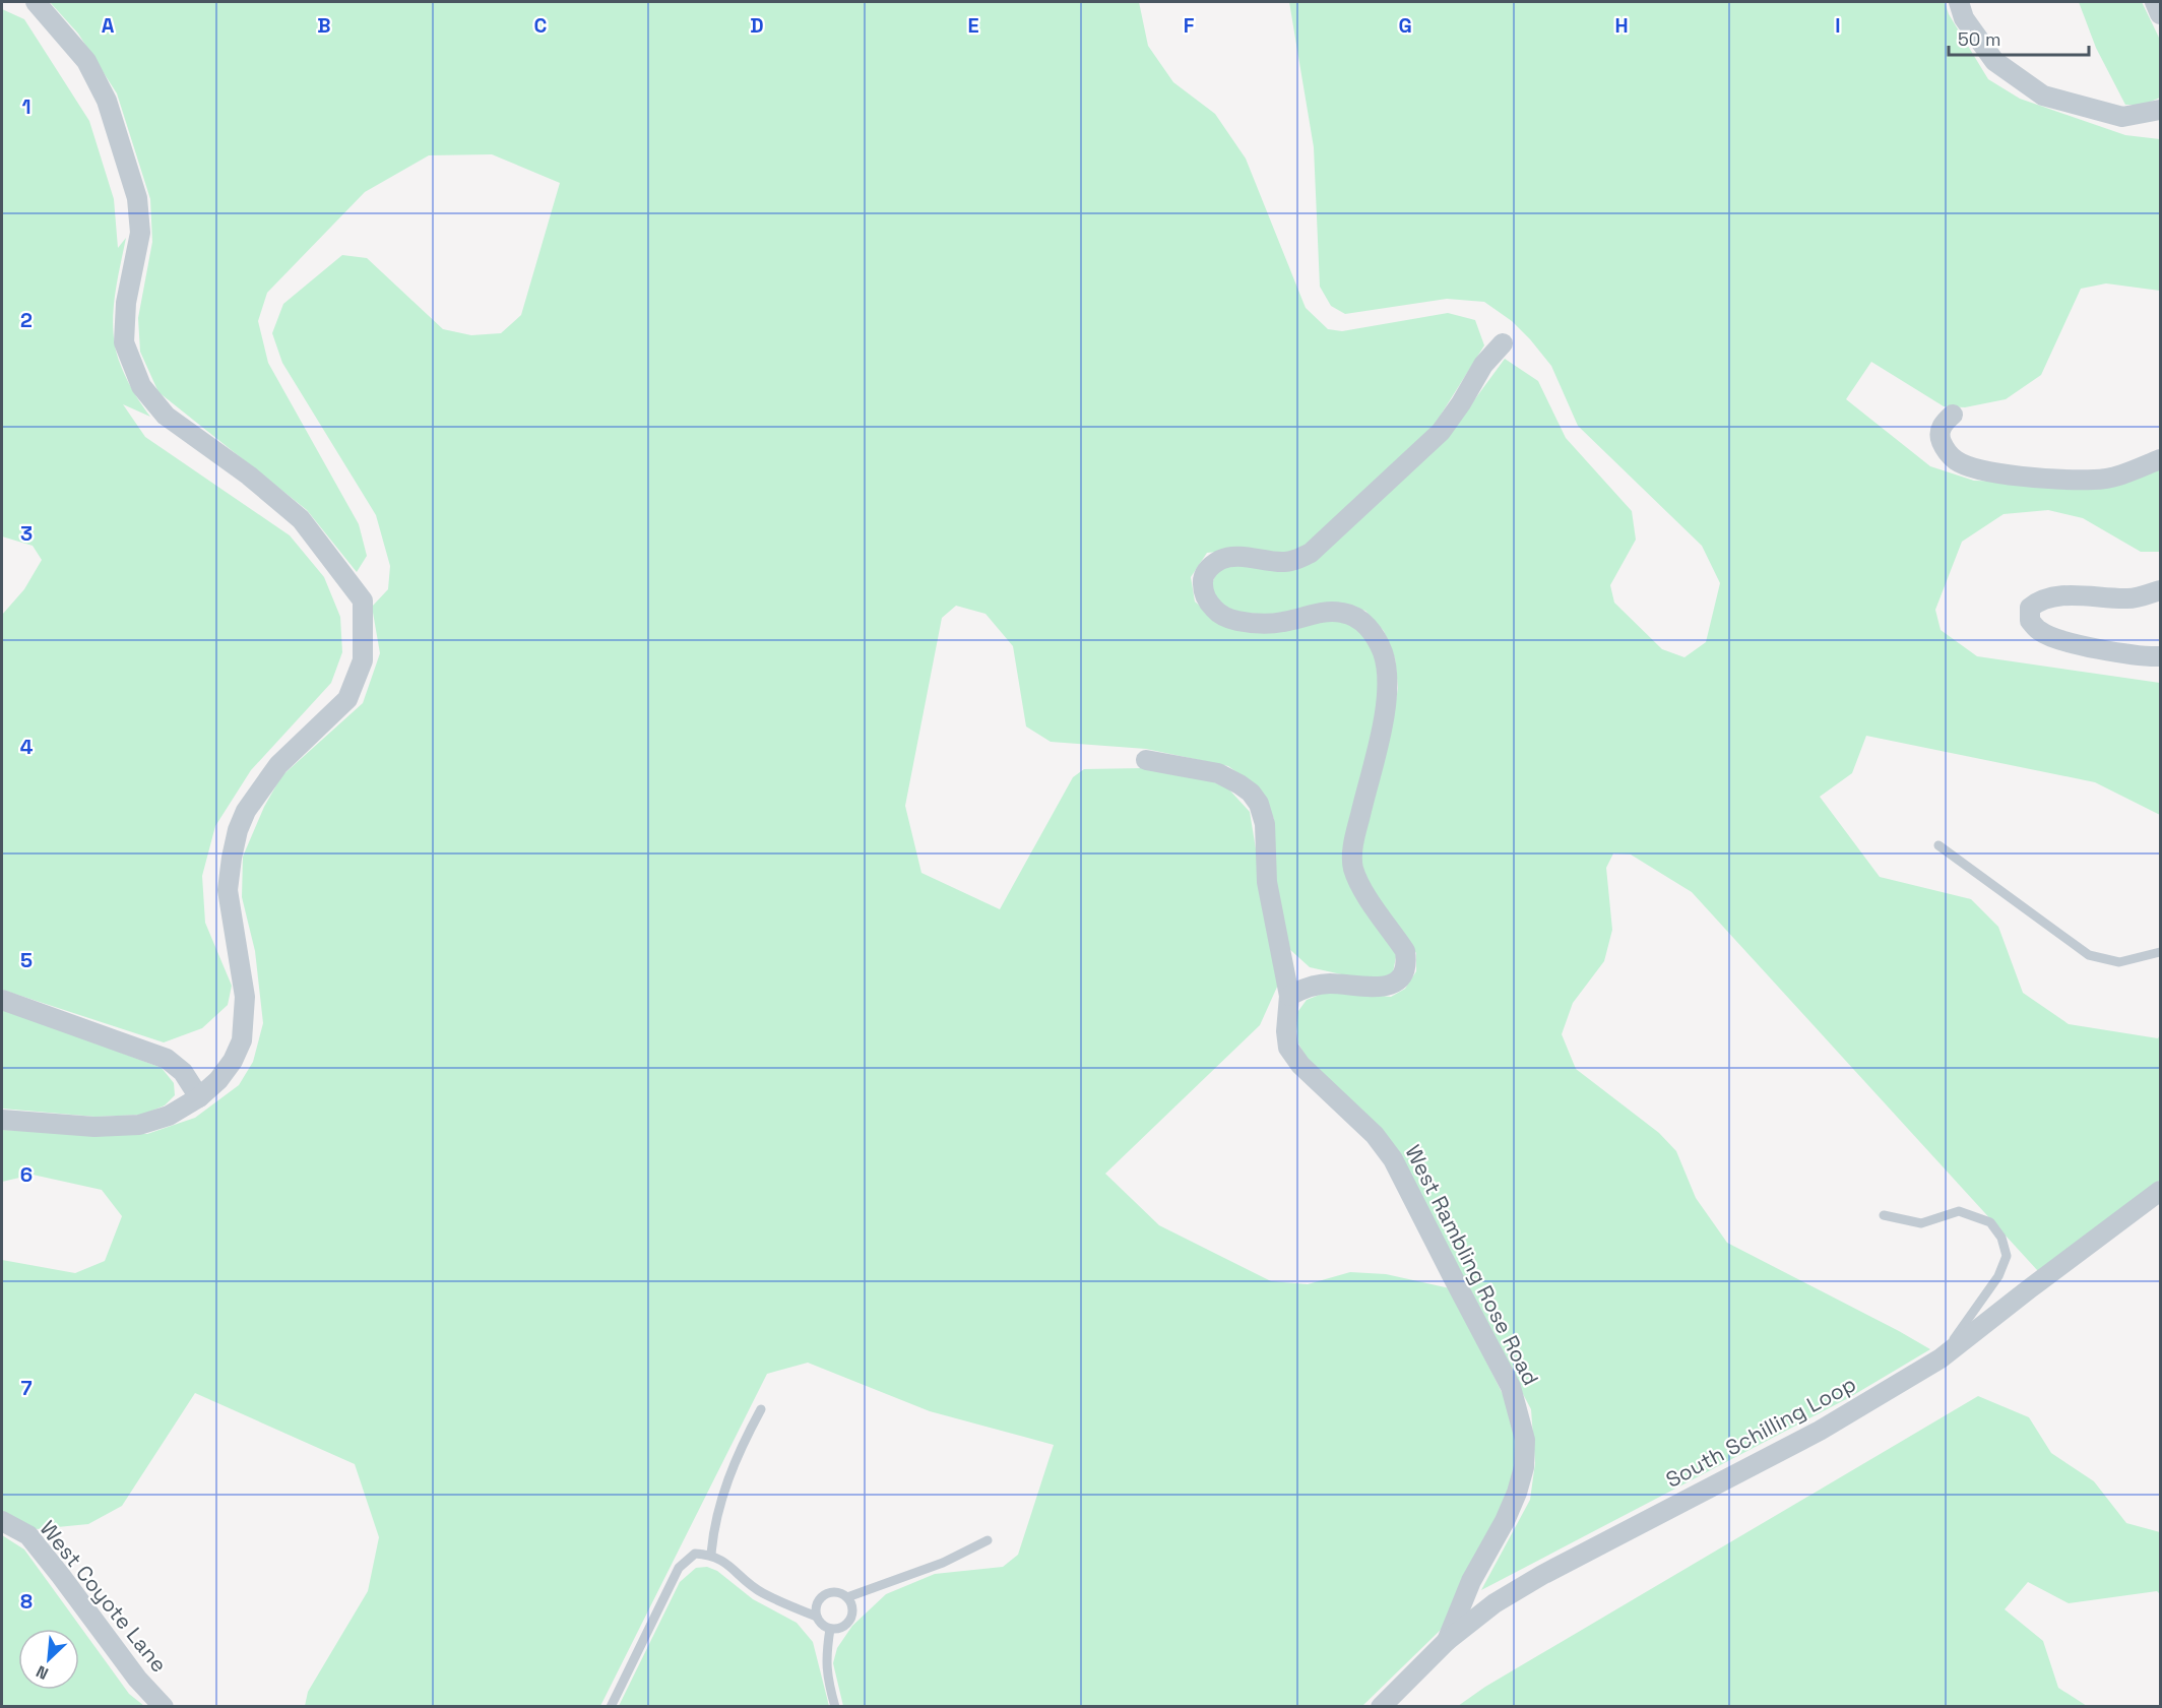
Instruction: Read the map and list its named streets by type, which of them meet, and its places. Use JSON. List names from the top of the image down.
{
  "streets": {
    "street": ["West Rambling Rose Road", "South Schilling Loop", "West Coyote Lane"]
  },
  "crossings": [
    ["West Rambling Rose Road", "South Schilling Loop"]
  ],
  "scale_bar": "50 m",
  "north": "bottom left",
  "grid": {
    "columns": [
      "A",
      "B",
      "C",
      "D",
      "E",
      "F",
      "G",
      "H",
      "I"
    ],
    "rows": [
      "1",
      "2",
      "3",
      "4",
      "5",
      "6",
      "7",
      "8"
    ]
  }
}
